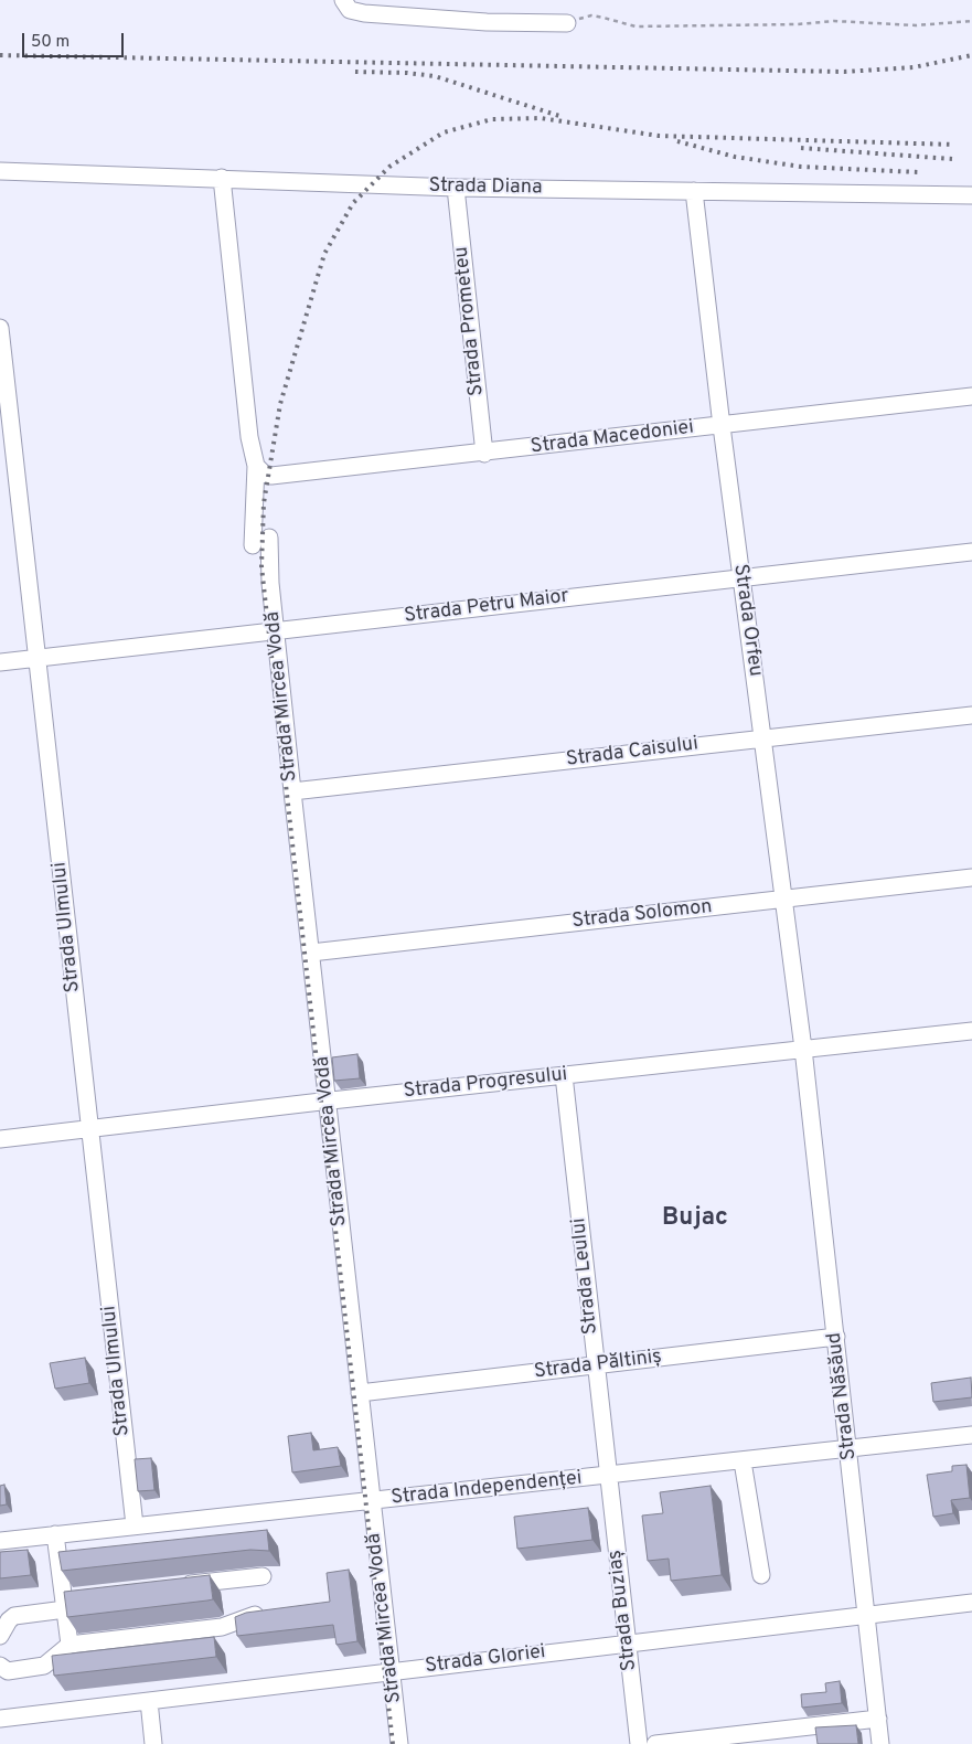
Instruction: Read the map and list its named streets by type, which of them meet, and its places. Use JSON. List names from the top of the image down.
{
  "streets": {
    "street": [
      "Strada Diana",
      "Strada Prometeu",
      "Strada Macedoniei",
      "Strada Petru Maior",
      "Strada Orfeu",
      "Strada Mircea Vodă",
      "Strada Caisului",
      "Strada Solomon",
      "Strada Ulmului",
      "Strada Progresului",
      "Strada Leului",
      "Strada Păltiniș",
      "Strada Năsăud",
      "Strada Independenței",
      "Strada Buziaș",
      "Strada Gloriei"
    ]
  },
  "crossings": [
    ["Strada Diana", "Strada Prometeu"],
    ["Strada Diana", "Strada Orfeu"],
    ["Strada Prometeu", "Strada Macedoniei"],
    ["Strada Macedoniei", "Strada Orfeu"],
    ["Strada Petru Maior", "Strada Orfeu"],
    ["Strada Petru Maior", "Strada Mircea Vodă"],
    ["Strada Petru Maior", "Strada Ulmului"],
    ["Strada Orfeu", "Strada Caisului"],
    ["Strada Orfeu", "Strada Solomon"],
    ["Strada Orfeu", "Strada Progresului"],
    ["Strada Orfeu", "Strada Năsăud"],
    ["Strada Mircea Vodă", "Strada Caisului"],
    ["Strada Mircea Vodă", "Strada Solomon"],
    ["Strada Mircea Vodă", "Strada Progresului"],
    ["Strada Mircea Vodă", "Strada Păltiniș"],
    ["Strada Mircea Vodă", "Strada Independenței"],
    ["Strada Mircea Vodă", "Strada Gloriei"],
    ["Strada Ulmului", "Strada Progresului"],
    ["Strada Ulmului", "Strada Independenței"],
    ["Strada Progresului", "Strada Leului"],
    ["Strada Progresului", "Strada Năsăud"],
    ["Strada Leului", "Strada Păltiniș"],
    ["Strada Leului", "Strada Independenței"],
    ["Strada Leului", "Strada Buziaș"],
    ["Strada Păltiniș", "Strada Năsăud"],
    ["Strada Năsăud", "Strada Independenței"],
    ["Strada Năsăud", "Strada Gloriei"],
    ["Strada Independenței", "Strada Buziaș"],
    ["Strada Buziaș", "Strada Gloriei"]
  ],
  "districts": ["Bujac"],
  "scale_bar": "50 m"
}
